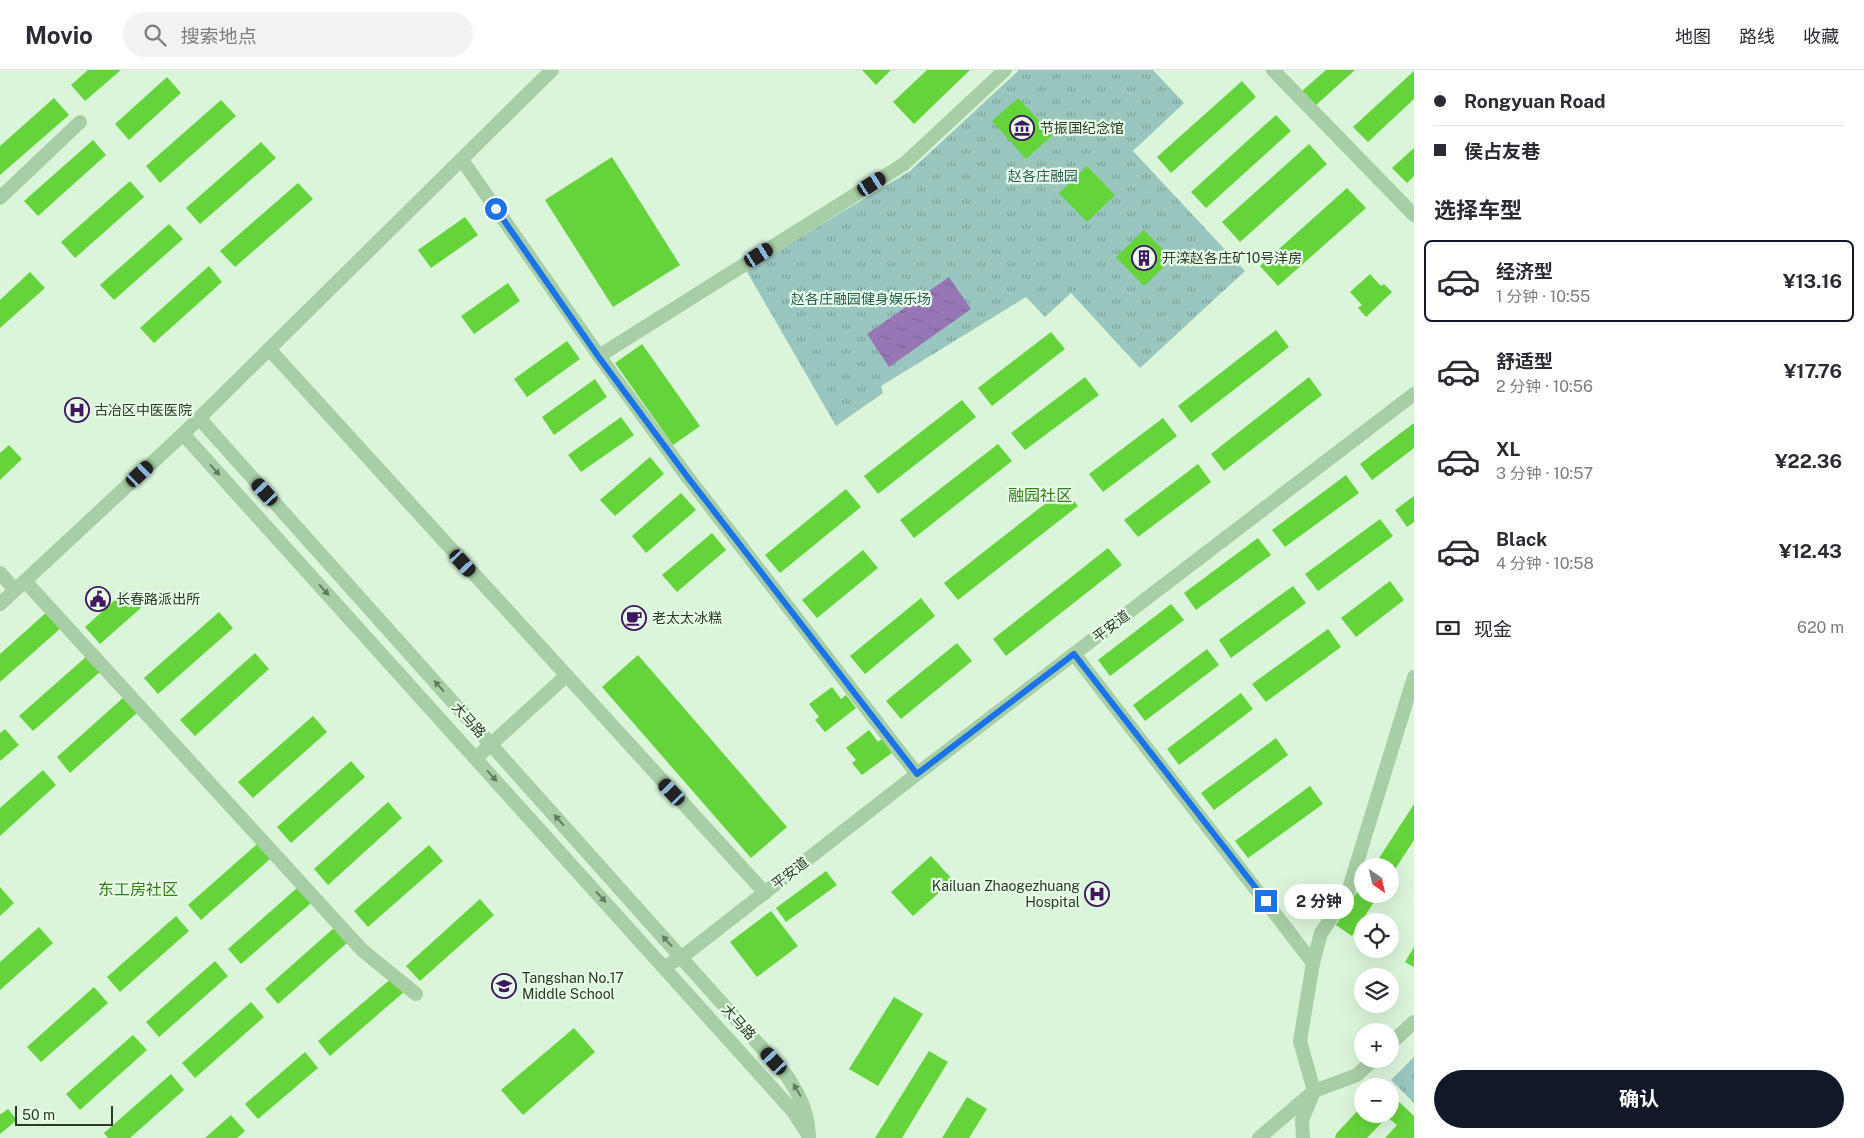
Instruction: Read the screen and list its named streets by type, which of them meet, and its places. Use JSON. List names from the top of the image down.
{
  "streets": {
    "street": ["平安道", "大马路"]
  },
  "crossings": [
    ["平安道", "大马路"]
  ],
  "districts": ["融园社区", "东工房社区"],
  "parks": ["赵各庄融园", "赵各庄融园健身娱乐场"],
  "places": {
    "museum": ["节振国纪念馆"],
    "building": ["开滦赵各庄矿10号洋房"],
    "hospital": ["古冶区中医医院", "Kailuan Zhaogezhuang Hospital"],
    "public building": ["长春路派出所"],
    "cafe": ["老太太冰糕"],
    "school or university": ["Tangshan No.17 Middle School"]
  },
  "scale_bar": "50 m",
  "north": "bottom right",
  "page": {
    "header": "Movio",
    "search": "搜索地点",
    "nav": ["地图", "路线", "收藏"],
    "banner": ["Rongyuan Road", "侯占友巷"],
    "heading": "选择车型",
    "list": [
      {
        "name": "经济型",
        "note": "1 分钟 · 10:55",
        "value": "¥13.16"
      },
      {
        "name": "舒适型",
        "note": "2 分钟 · 10:56",
        "value": "¥17.76"
      },
      {
        "name": "XL",
        "note": "3 分钟 · 10:57",
        "value": "¥22.36"
      },
      {
        "name": "Black",
        "note": "4 分钟 · 10:58",
        "value": "¥12.43"
      }
    ],
    "pay": ["现金", "620 m"],
    "map_buttons": ["+", "−"],
    "bubble": "2 分钟",
    "buttons": "确认",
    "scale": "50 m"
  }
}
